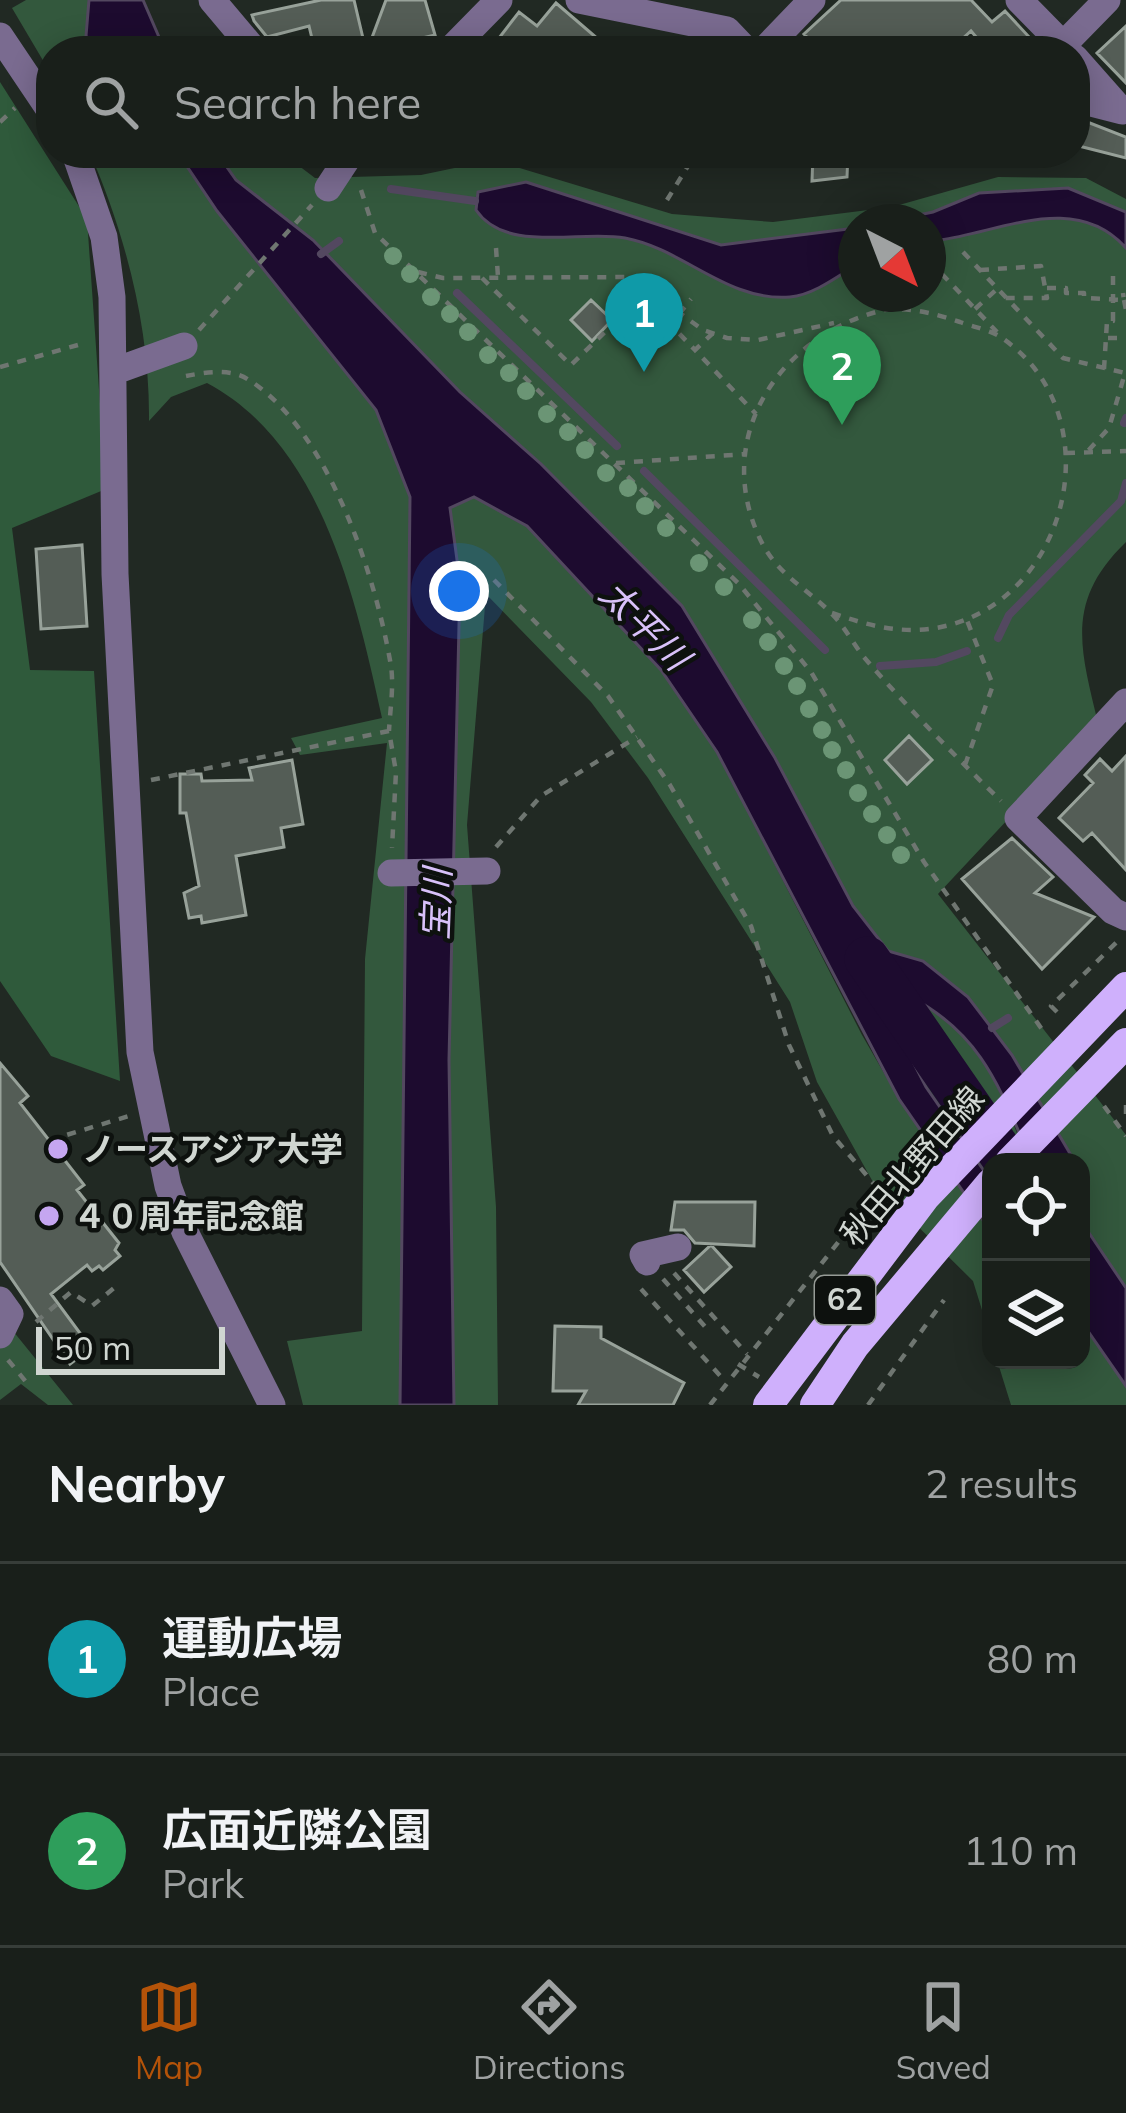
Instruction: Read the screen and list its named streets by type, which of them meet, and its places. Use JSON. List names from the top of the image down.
{
  "streets": {
    "main road": ["秋田北野田線", "62"]
  },
  "water": ["太平川", "宝川"],
  "places": ["ノースアジア大学", "４０周年記念館"],
  "scale_bar": "50 m",
  "north": "bottom right",
  "page": {
    "search": "Search here",
    "pins": ["1", "2"],
    "scale": "50 m",
    "heading": ["Nearby", "2 results"],
    "list": [
      {
        "mark": "1",
        "name": "運動広場",
        "note": "Place",
        "value": "80 m"
      },
      {
        "mark": "2",
        "name": "広面近隣公園",
        "note": "Park",
        "value": "110 m"
      }
    ],
    "nav": ["Map", "Directions", "Saved"]
  }
}
